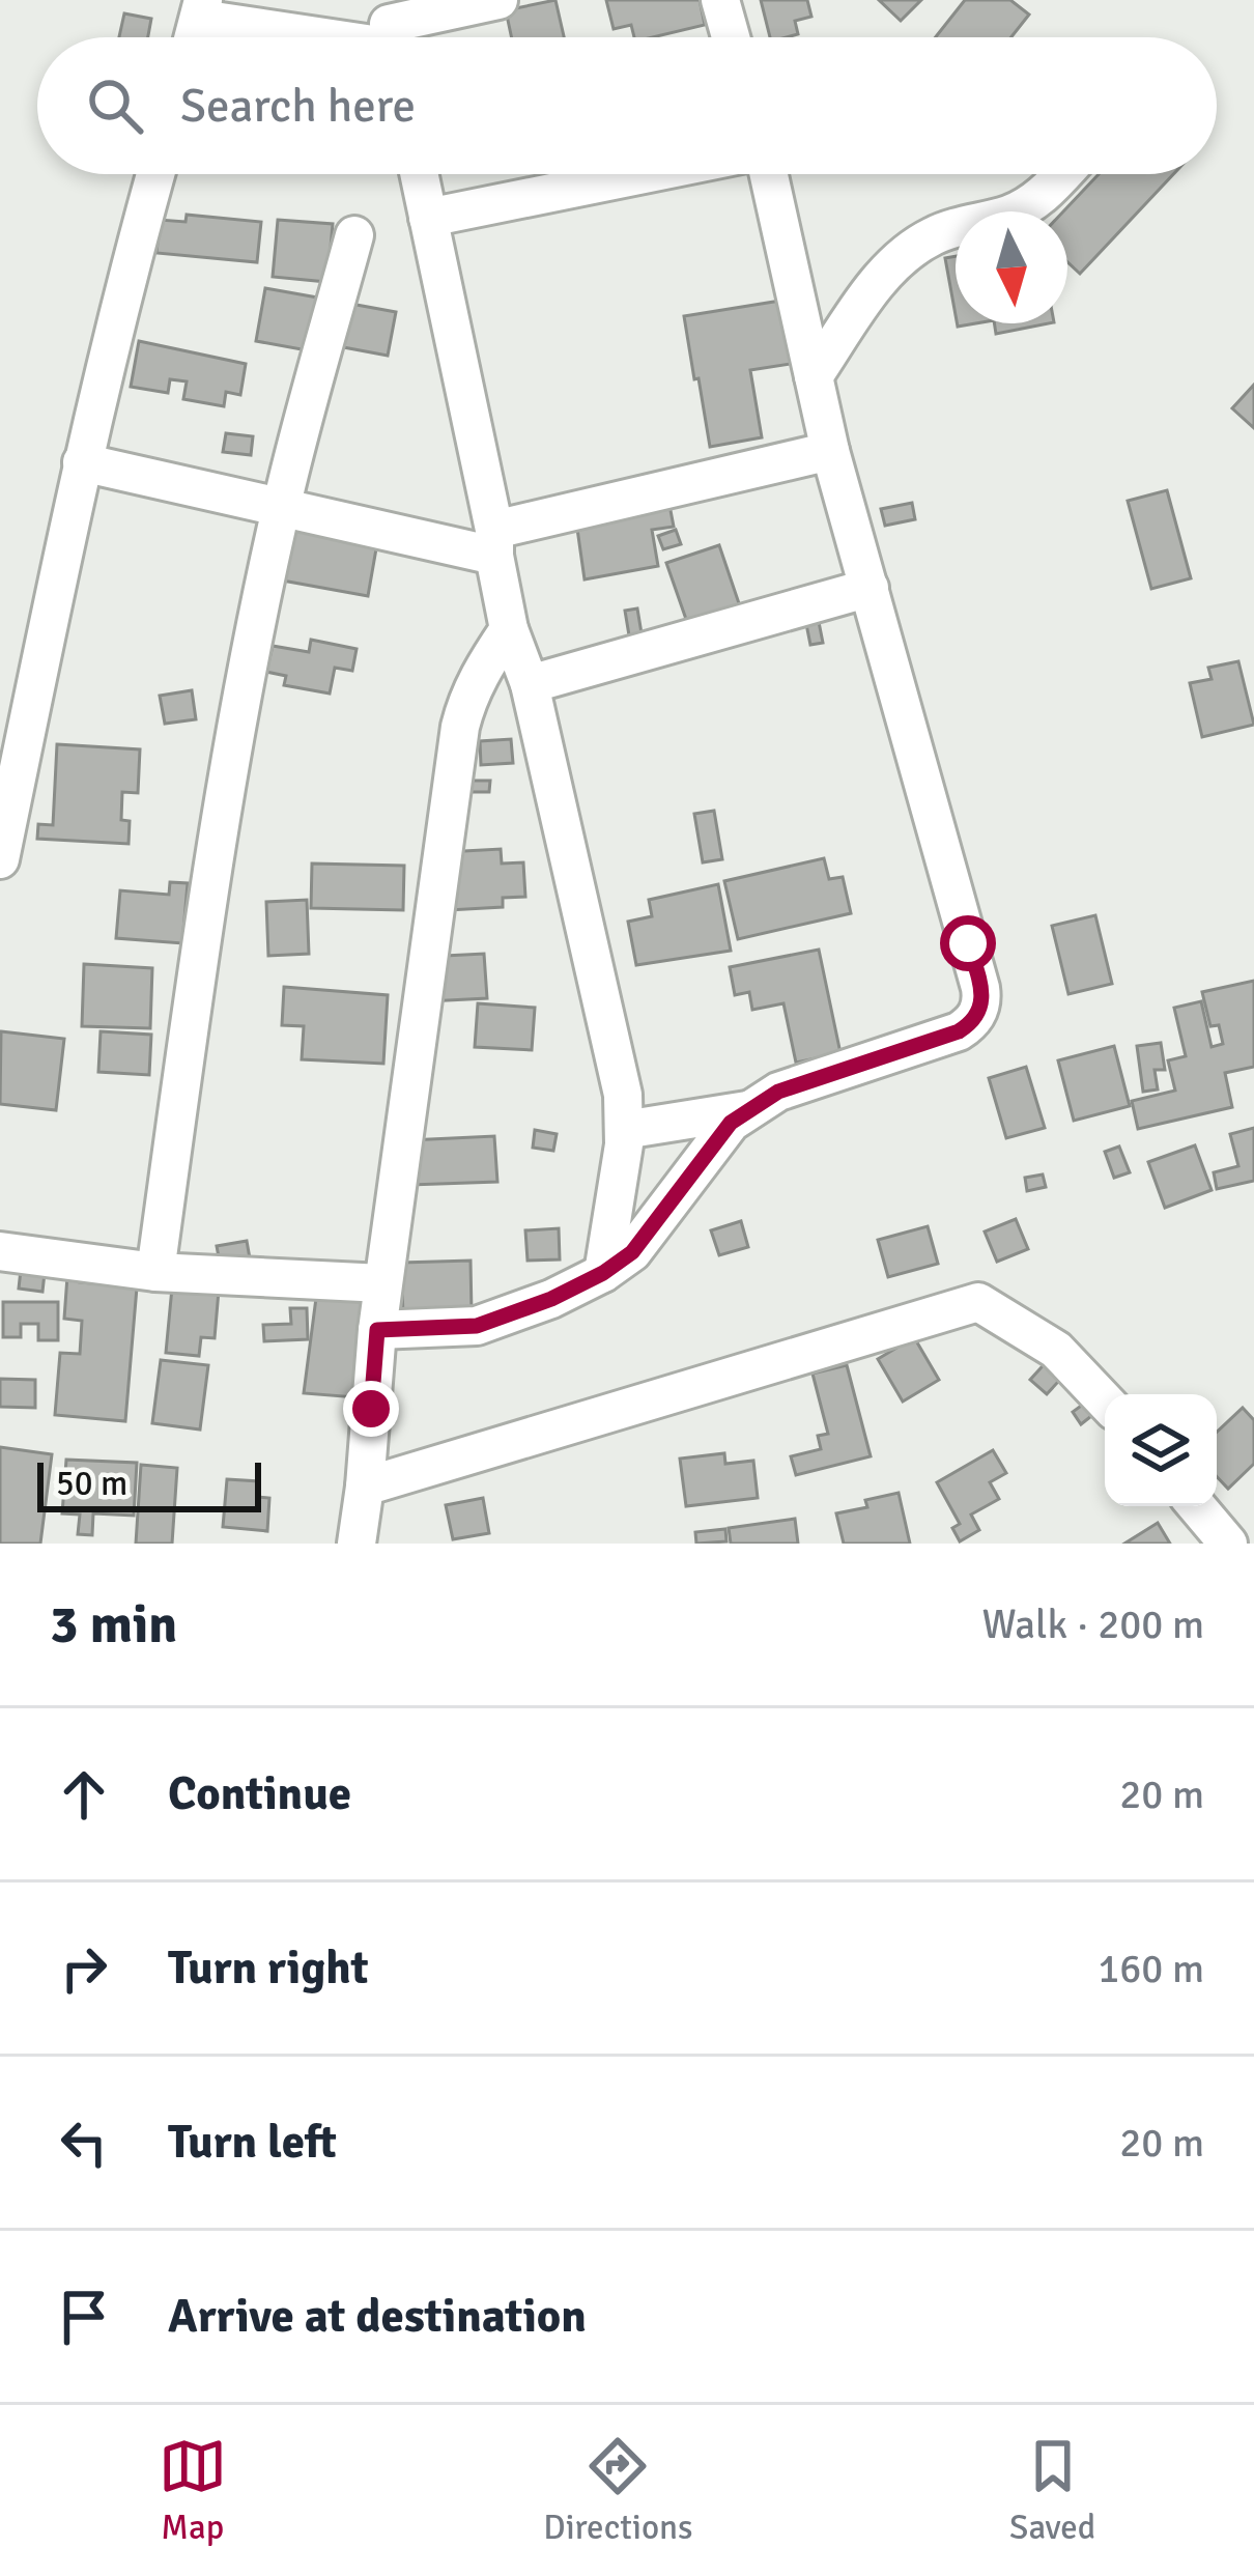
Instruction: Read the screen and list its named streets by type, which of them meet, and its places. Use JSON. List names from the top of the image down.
{
  "scale_bar": "50 m",
  "north": "bottom",
  "page": {
    "search": "Search here",
    "scale": "50 m",
    "heading": ["3 min", "Walk · 200 m"],
    "list": [
      ["Continue", "20 m"],
      ["Turn right", "160 m"],
      ["Turn left", "20 m"],
      "Arrive at destination"
    ],
    "nav": ["Map", "Directions", "Saved"]
  }
}
